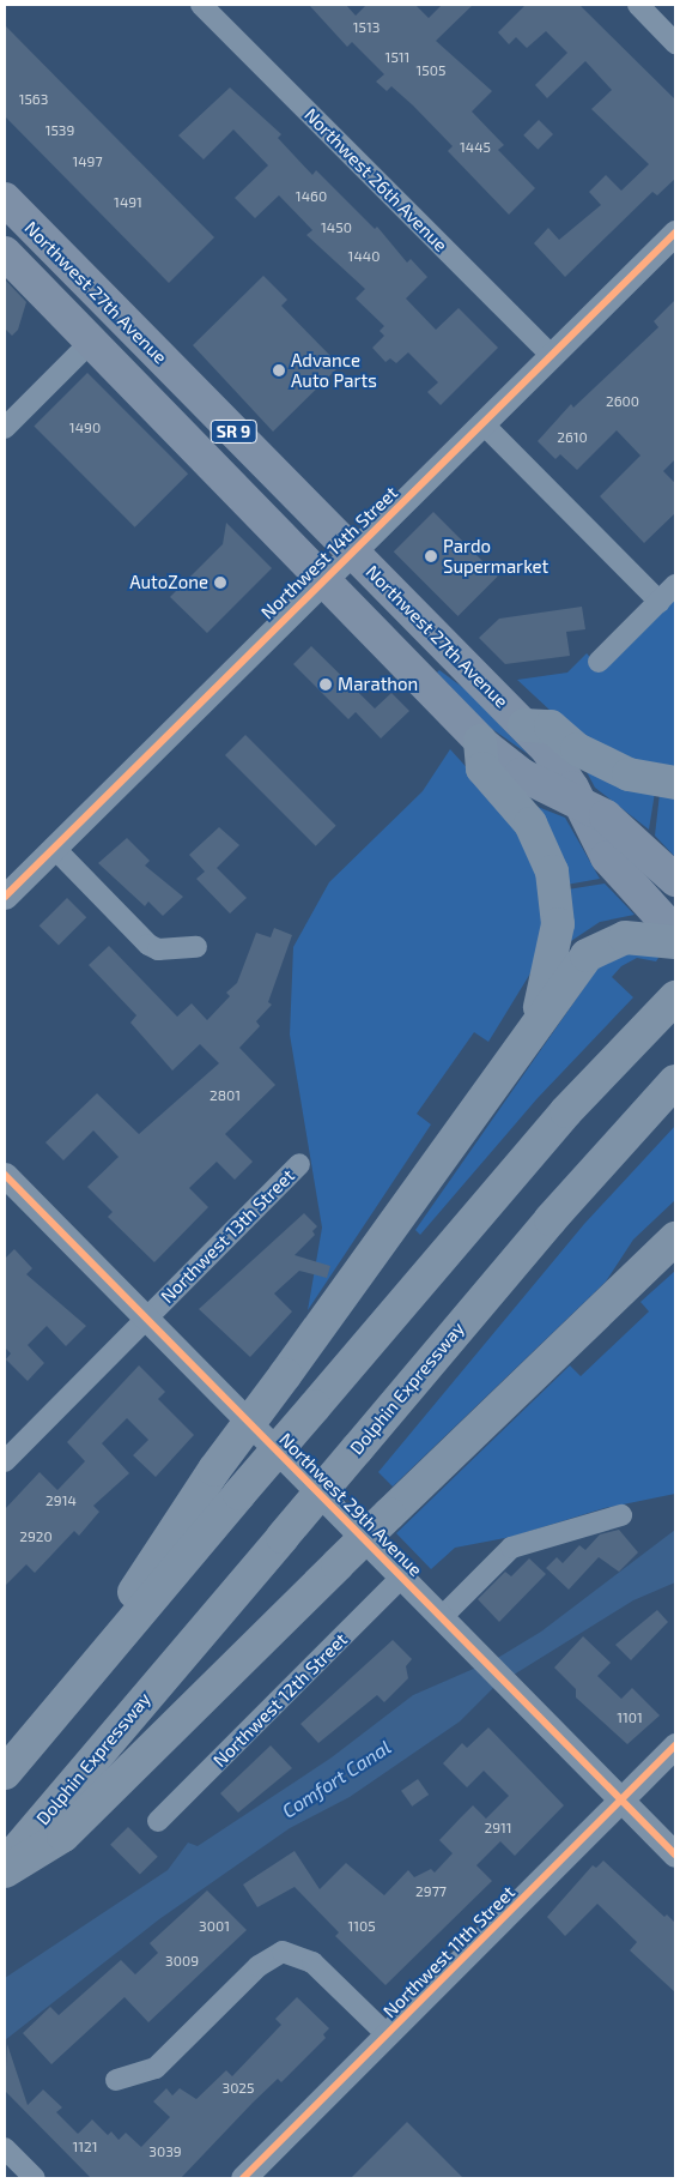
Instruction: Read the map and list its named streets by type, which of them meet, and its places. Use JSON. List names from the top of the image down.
{
  "streets": {
    "highway": ["Northwest 27th Avenue", "SR 9", "Dolphin Expressway"],
    "street": [
      "Northwest 26th Avenue",
      "Northwest 14th Street",
      "Northwest 13th Street",
      "Northwest 29th Avenue",
      "Northwest 12th Street",
      "Northwest 11th Street"
    ]
  },
  "crossings": [
    ["Northwest 26th Avenue", "Northwest 14th Street"],
    ["Northwest 27th Avenue", "Northwest 14th Street"],
    ["Northwest 13th Street", "Northwest 29th Avenue"],
    ["Northwest 29th Avenue", "Northwest 12th Street"],
    ["Northwest 29th Avenue", "Northwest 11th Street"]
  ],
  "water": ["Comfort Canal"],
  "places": [
    "Advance Auto Parts",
    "Pardo Supermarket",
    "AutoZone",
    "Marathon"
  ],
  "house_numbers": [
    "1513",
    "1511",
    "1505",
    "1563",
    "1539",
    "1445",
    "1497",
    "1460",
    "1491",
    "1450",
    "1440",
    "2600",
    "1490",
    "2610",
    "2801",
    "2914",
    "2920",
    "1101",
    "2911",
    "2977",
    "3001",
    "1105",
    "3009",
    "3025",
    "1121",
    "3039"
  ]
}
